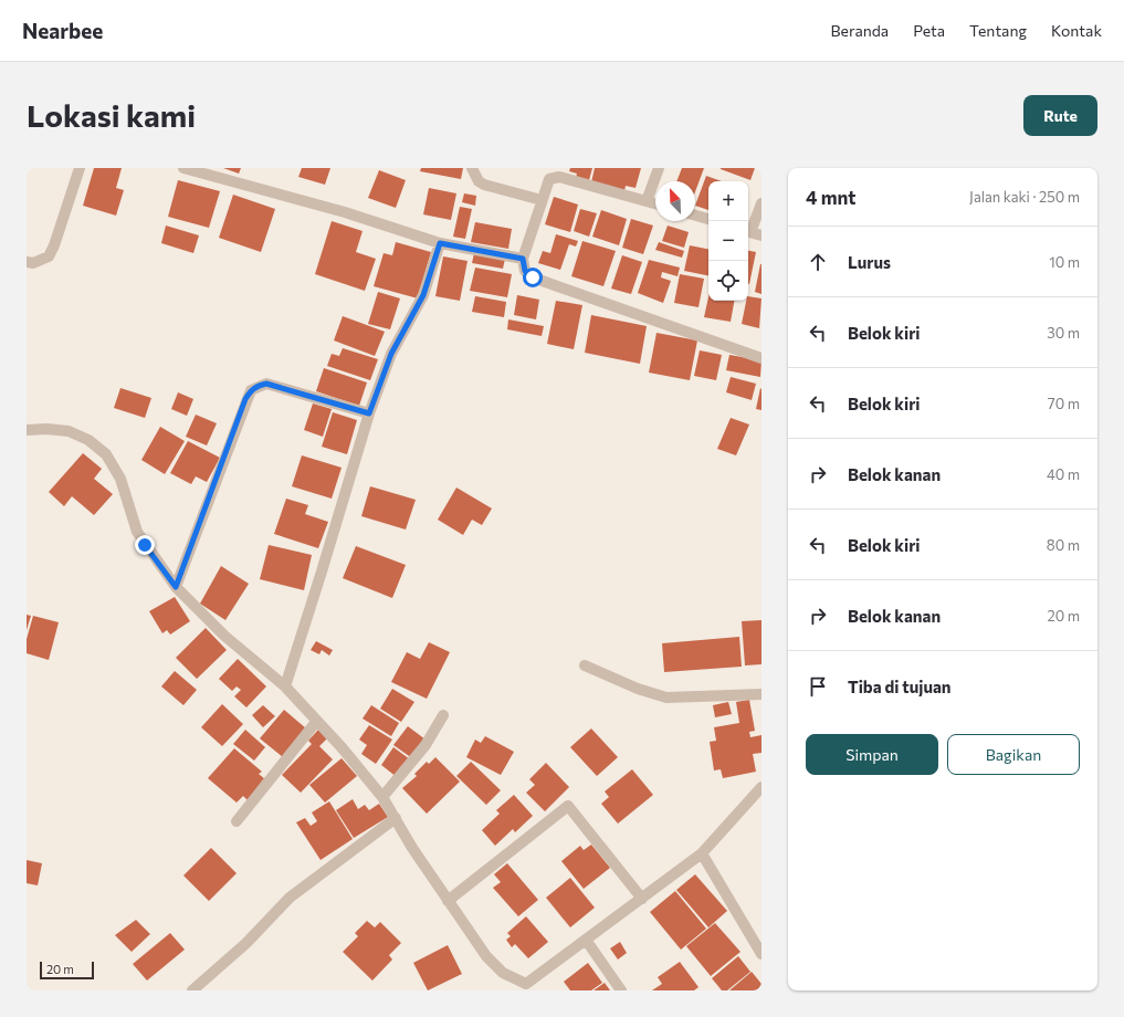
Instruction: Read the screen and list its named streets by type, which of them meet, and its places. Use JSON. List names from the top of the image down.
{
  "scale_bar": "20 m",
  "north": "top left",
  "page": {
    "header": "Nearbee",
    "nav": [
      "Beranda",
      "Peta",
      "Tentang",
      "Kontak"
    ],
    "buttons": [
      "Rute",
      ["Simpan", "Bagikan"]
    ],
    "title": "Lokasi kami",
    "heading": ["4 mnt", "Jalan kaki · 250 m"],
    "map_buttons": ["+", "−"],
    "list": [
      ["Lurus", "10 m"],
      ["Belok kiri", "30 m"],
      ["Belok kiri", "70 m"],
      ["Belok kanan", "40 m"],
      ["Belok kiri", "80 m"],
      ["Belok kanan", "20 m"],
      "Tiba di tujuan"
    ],
    "scale": "20 m"
  }
}
